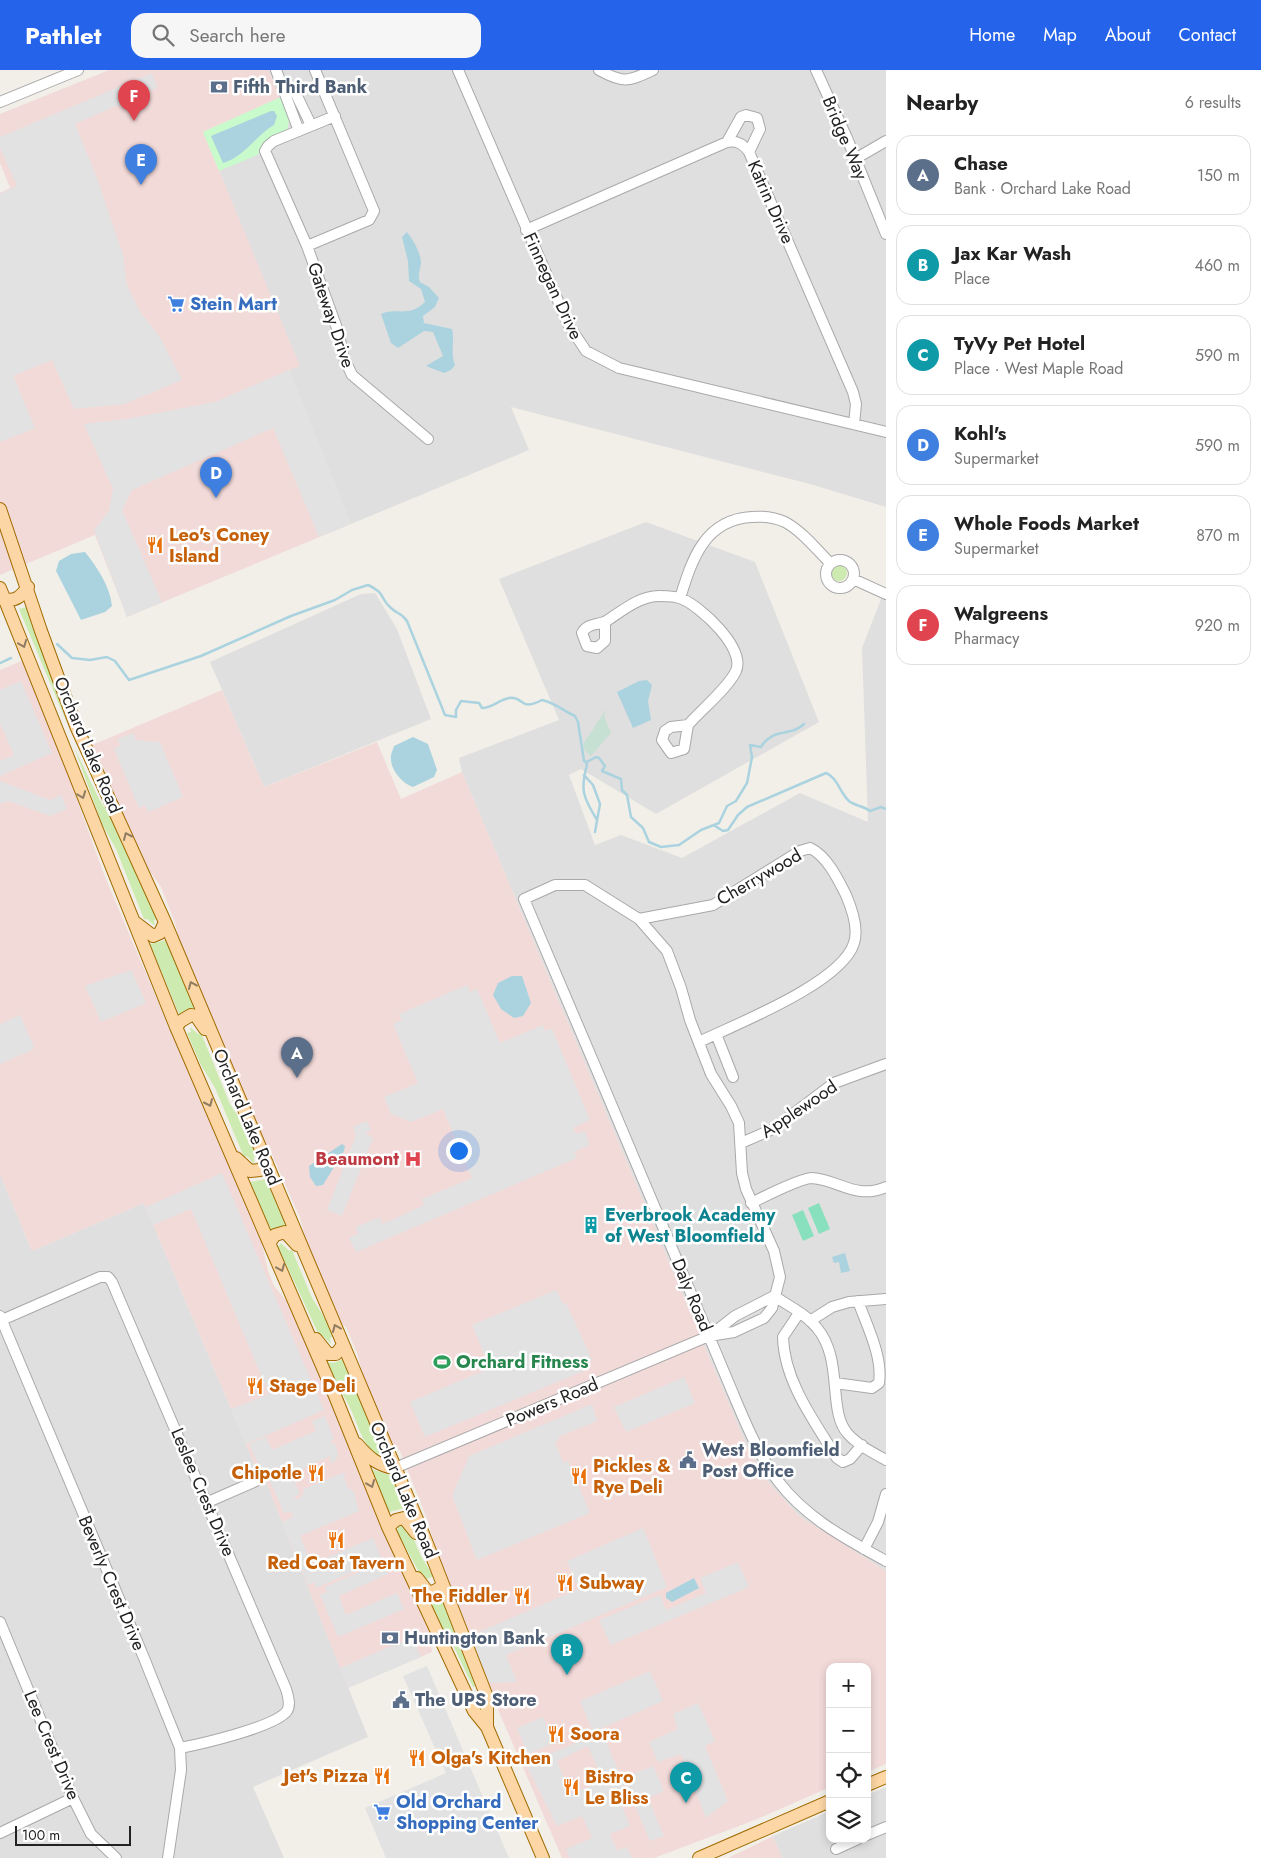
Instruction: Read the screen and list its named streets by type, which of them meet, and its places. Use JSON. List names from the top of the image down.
{
  "streets": {
    "main road": ["Orchard Lake Road"],
    "street": [
      "Bridge Way",
      "Katrin Drive",
      "Finnegan Drive",
      "Gateway Drive",
      "Cherrywood",
      "Applewood",
      "Daly Road",
      "Powers Road",
      "Leslee Crest Drive",
      "Beverly Crest Drive",
      "Lee Crest Drive"
    ]
  },
  "crossings": [
    ["Katrin Drive", "Finnegan Drive"],
    ["Orchard Lake Road", "Powers Road"],
    ["Cherrywood", "Daly Road"],
    ["Daly Road", "Powers Road"],
    ["Leslee Crest Drive", "Beverly Crest Drive"]
  ],
  "places": {
    "bank": ["Fifth Third Bank", "Huntington Bank"],
    "supermarket": ["Stein Mart", "Old Orchard Shopping Center"],
    "restaurant": [
      "Leo's Coney Island",
      "Stage Deli",
      "Chipotle",
      "Pickles & Rye Deli",
      "Red Coat Tavern",
      "Subway",
      "The Fiddler",
      "Soora",
      "Olga's Kitchen",
      "Jet's Pizza",
      "Bistro Le Bliss"
    ],
    "hospital": ["Beaumont"],
    "building": ["Everbrook Academy of West Bloomfield"],
    "sports": ["Orchard Fitness"],
    "public building": ["West Bloomfield Post Office", "The UPS Store"]
  },
  "scale_bar": "100 m",
  "page": {
    "header": "Pathlet",
    "search": "Search here",
    "nav": [
      "Home",
      "Map",
      "About",
      "Contact"
    ],
    "heading": ["Nearby", "6 results"],
    "pins": [
      "F",
      "E",
      "D",
      "A",
      "B",
      "C"
    ],
    "list": [
      {
        "mark": "A",
        "name": "Chase",
        "note": "Bank · Orchard Lake Road",
        "value": "150 m"
      },
      {
        "mark": "B",
        "name": "Jax Kar Wash",
        "note": "Place",
        "value": "460 m"
      },
      {
        "mark": "C",
        "name": "TyVy Pet Hotel",
        "note": "Place · West Maple Road",
        "value": "590 m"
      },
      {
        "mark": "D",
        "name": "Kohl's",
        "note": "Supermarket",
        "value": "590 m"
      },
      {
        "mark": "E",
        "name": "Whole Foods Market",
        "note": "Supermarket",
        "value": "870 m"
      },
      {
        "mark": "F",
        "name": "Walgreens",
        "note": "Pharmacy",
        "value": "920 m"
      }
    ],
    "map_buttons": ["+", "−"],
    "scale": "100 m"
  }
}
